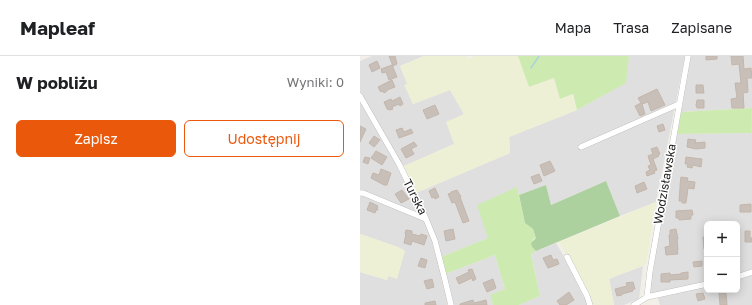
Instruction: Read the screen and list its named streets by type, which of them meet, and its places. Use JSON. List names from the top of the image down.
{
  "streets": {
    "street": ["Wodzisławska", "Turska"]
  },
  "page": {
    "header": "Mapleaf",
    "nav": ["Mapa", "Trasa", "Zapisane"],
    "heading": ["W pobliżu", "Wyniki: 0"],
    "buttons": ["Zapisz", "Udostępnij"],
    "map_buttons": ["+", "−"]
  }
}
